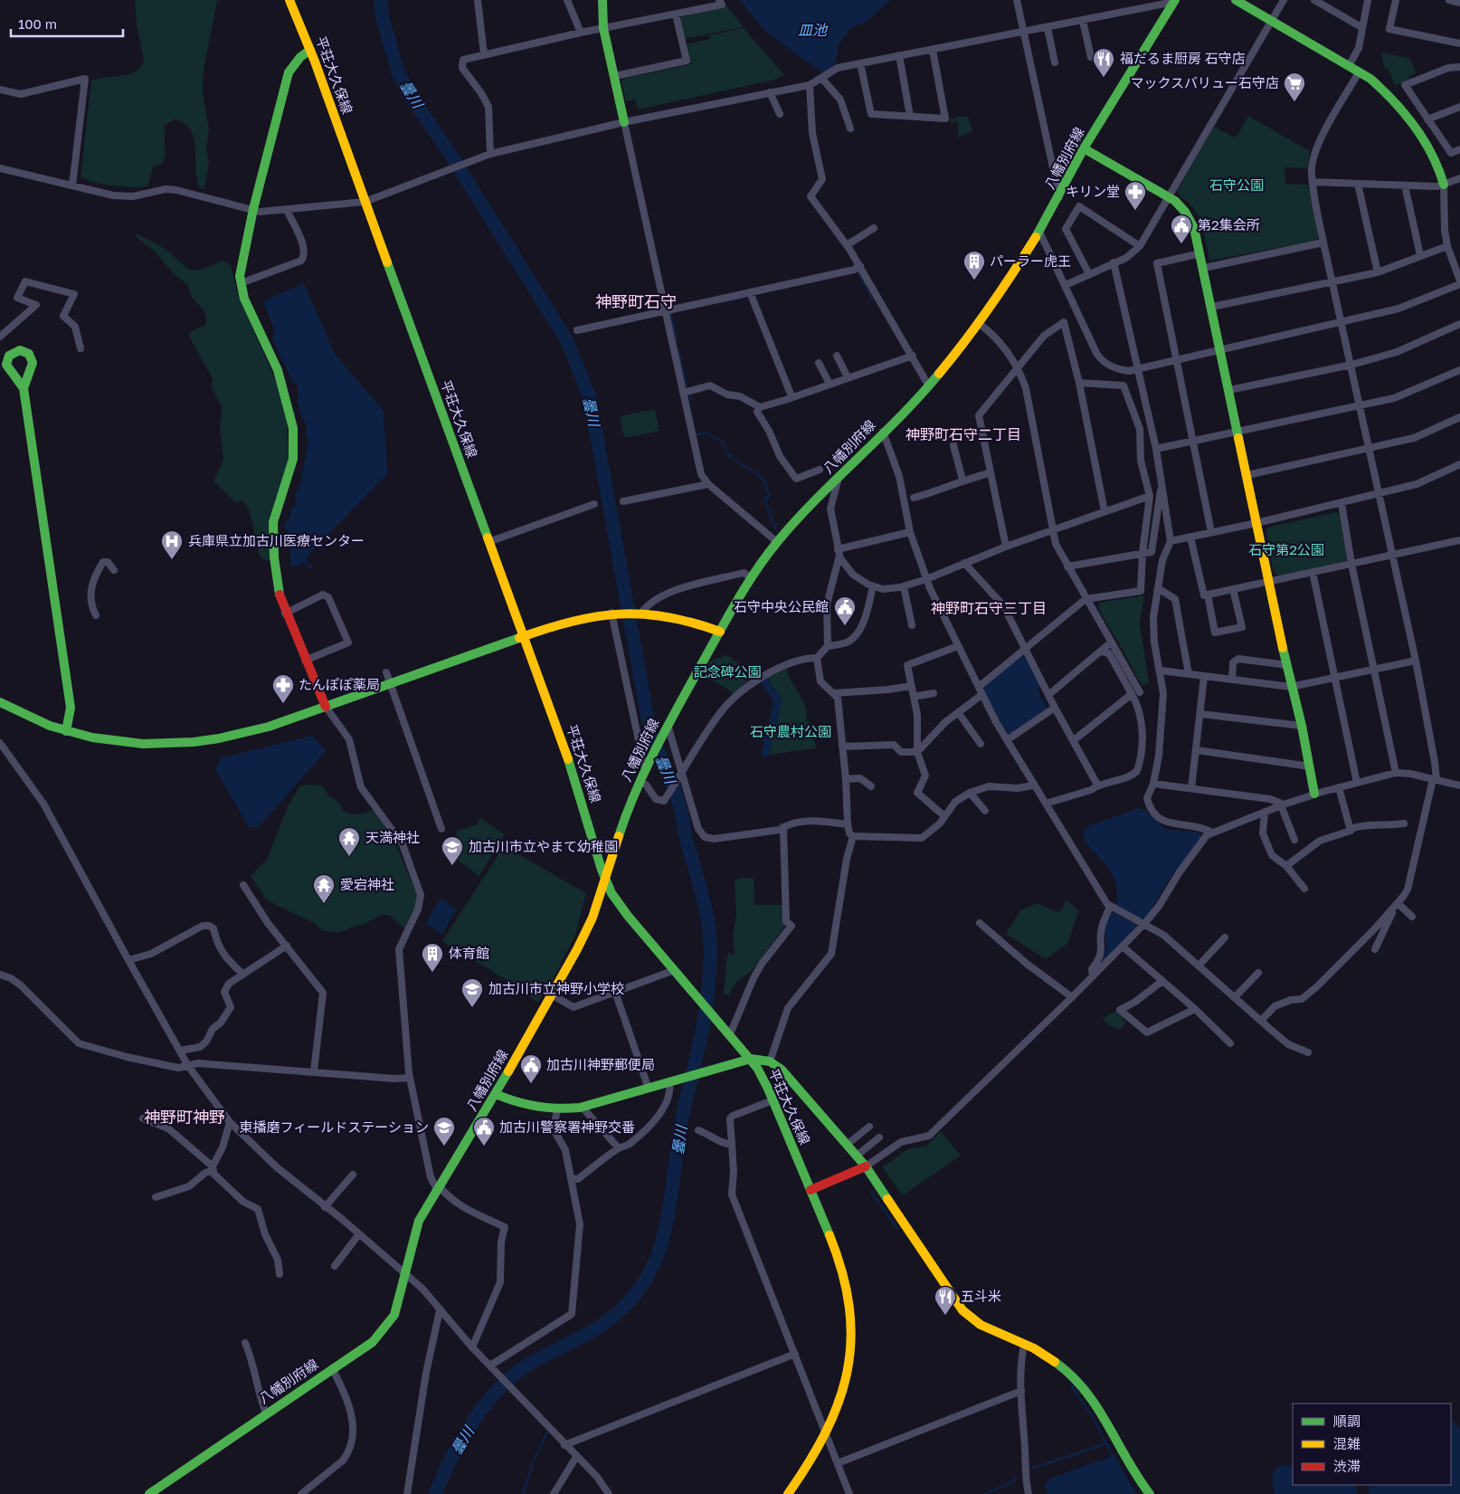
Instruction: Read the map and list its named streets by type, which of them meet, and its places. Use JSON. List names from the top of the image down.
{
  "streets": {
    "street": ["平荘大久保線", "八幡別府線"]
  },
  "crossings": [
    ["平荘大久保線", "八幡別府線"]
  ],
  "districts": [
    "神野町石守",
    "神野町石守二丁目",
    "神野町石守三丁目",
    "神野町神野"
  ],
  "water": ["皿池", "曇川"],
  "parks": [
    "石守公園",
    "石守第2公園",
    "記念碑公園",
    "石守農村公園"
  ],
  "places": {
    "restaurant": ["福だるま厨房 石守店", "五斗米"],
    "supermarket": ["マックスバリュー石守店"],
    "pharmacy": ["キリン堂", "たんぽぽ薬局"],
    "public building": [
      "第2集会所",
      "石守中央公民館",
      "加古川神野郵便局",
      "加古川警察署神野交番"
    ],
    "building": ["パーラー虎王", "体育館"],
    "hospital": ["兵庫県立加古川医療センター"],
    "temple": ["天満神社", "愛宕神社"],
    "school or university": ["加古川市立やまて幼稚園", "加古川市立神野小学校", "東播磨フィールドステーション"]
  },
  "legend": ["順調", "混雑", "渋滞"],
  "scale_bar": "100 m"
}
